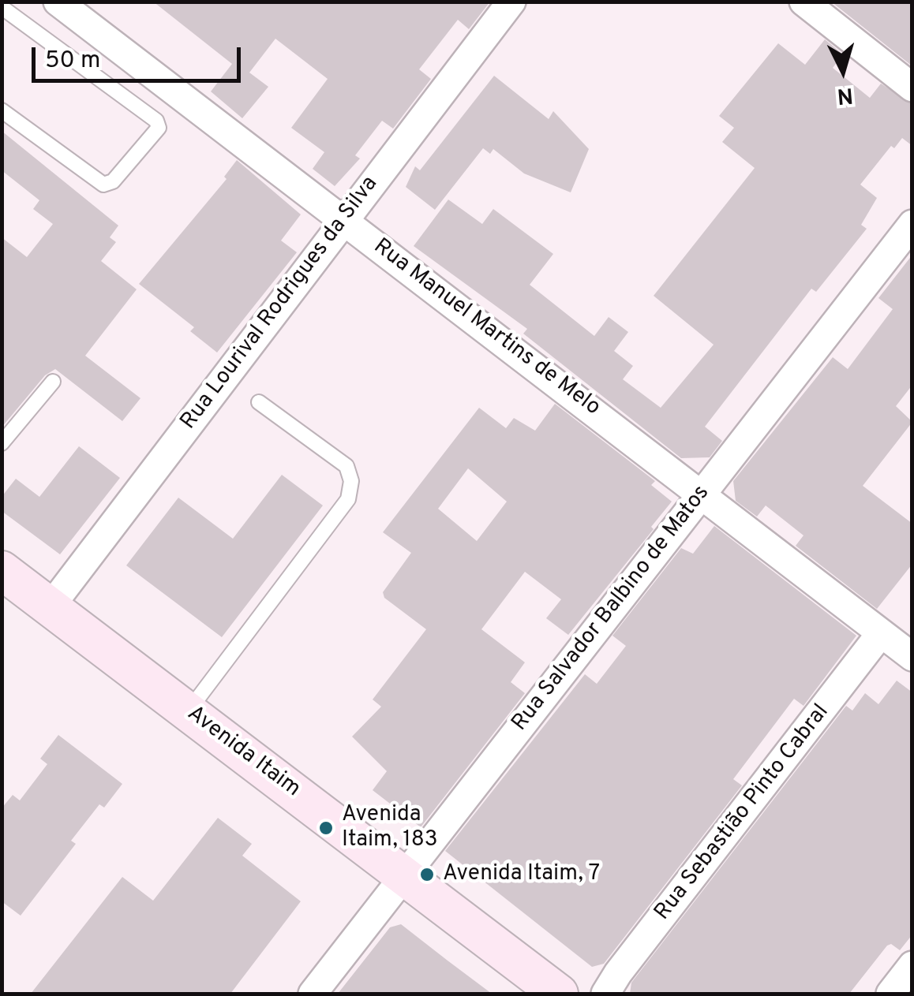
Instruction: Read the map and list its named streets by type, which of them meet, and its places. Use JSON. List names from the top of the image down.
{
  "streets": {
    "street": [
      "Rua Lourival Rodrigues da Silva",
      "Rua Manuel Martins de Melo",
      "Rua Salvador Balbino de Matos",
      "Avenida Itaim",
      "Rua Sebastião Pinto Cabral"
    ]
  },
  "crossings": [
    ["Rua Lourival Rodrigues da Silva", "Rua Manuel Martins de Melo"],
    ["Rua Lourival Rodrigues da Silva", "Avenida Itaim"],
    ["Rua Manuel Martins de Melo", "Rua Salvador Balbino de Matos"],
    ["Rua Manuel Martins de Melo", "Rua Sebastião Pinto Cabral"],
    ["Rua Salvador Balbino de Matos", "Avenida Itaim"]
  ],
  "places": ["Avenida Itaim, 183", "Avenida Itaim, 7"],
  "scale_bar": "50 m",
  "north": "bottom"
}
